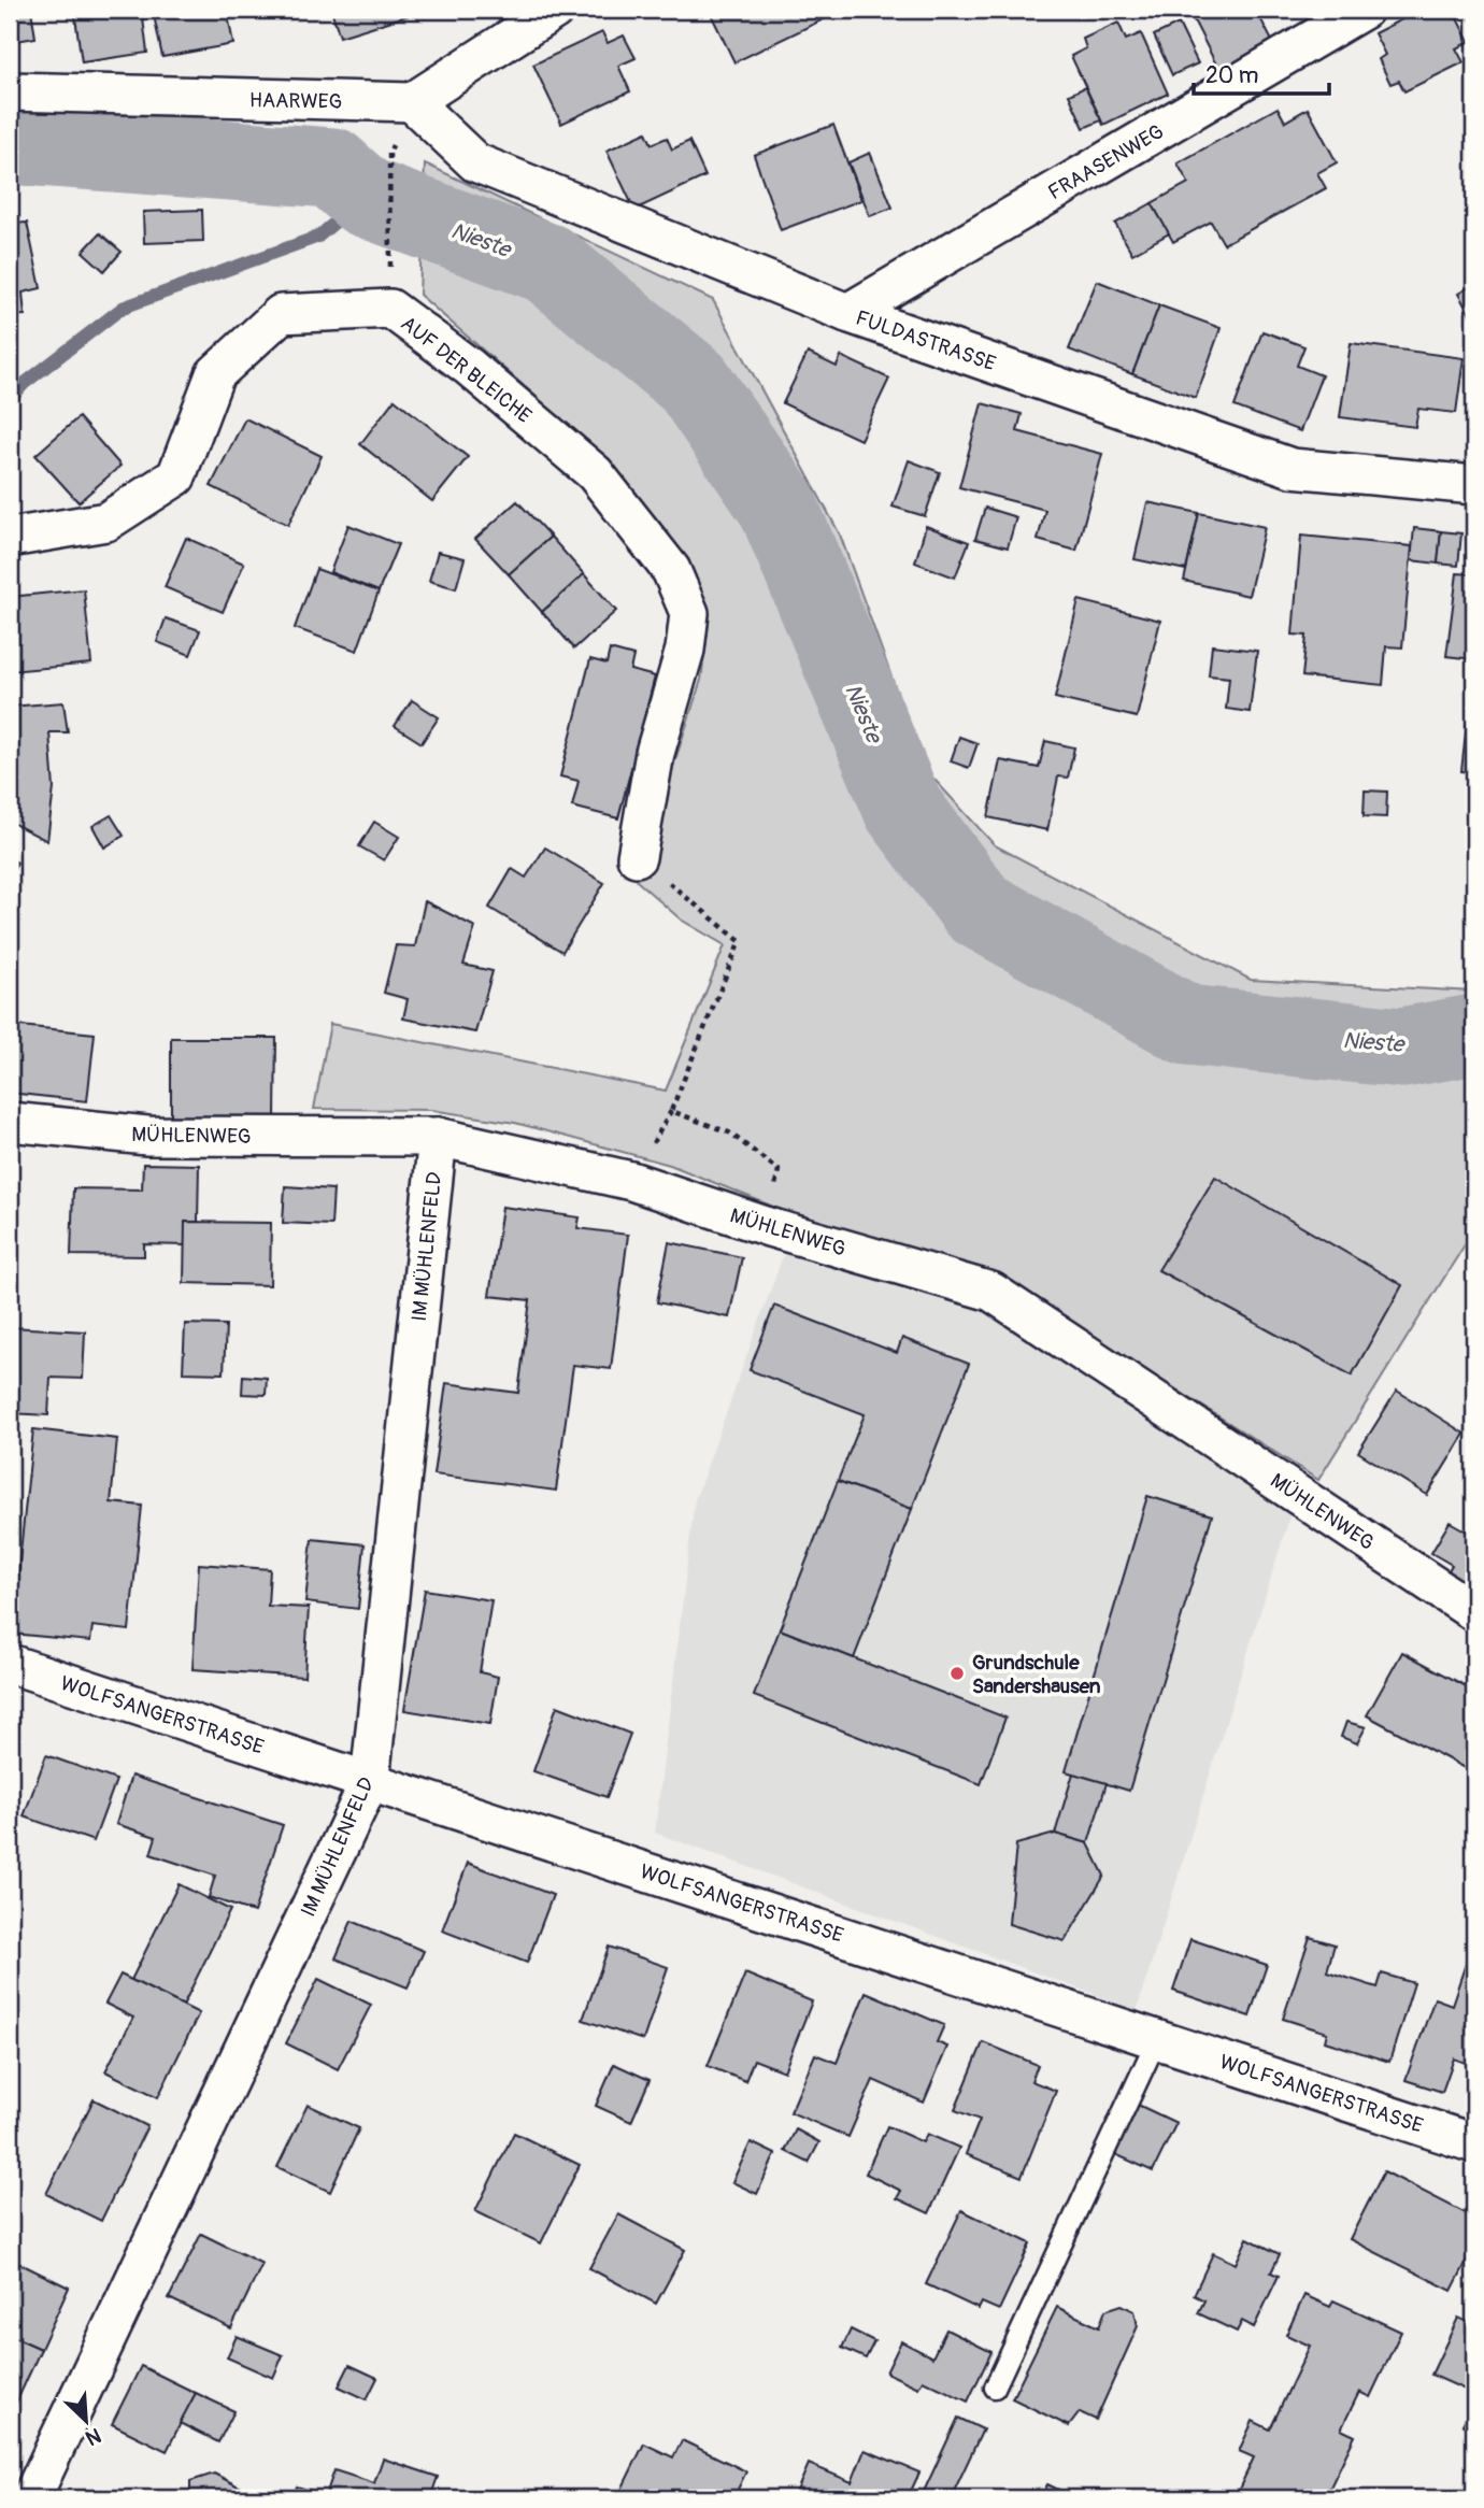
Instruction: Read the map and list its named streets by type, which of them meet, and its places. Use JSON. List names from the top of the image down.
{
  "streets": {
    "street": [
      "HAARWEG",
      "FRAASENWEG",
      "FULDASTRASSE",
      "AUF DER BLEICHE",
      "MÜHLENWEG",
      "IM MÜHLENFELD",
      "WOLFSANGERSTRASSE"
    ]
  },
  "crossings": [
    ["HAARWEG", "FULDASTRASSE"],
    ["FRAASENWEG", "FULDASTRASSE"],
    ["MÜHLENWEG", "IM MÜHLENFELD"],
    ["IM MÜHLENFELD", "WOLFSANGERSTRASSE"]
  ],
  "water": ["Nieste"],
  "places": ["Grundschule Sandershausen"],
  "scale_bar": "20 m",
  "north": "bottom right"
}
